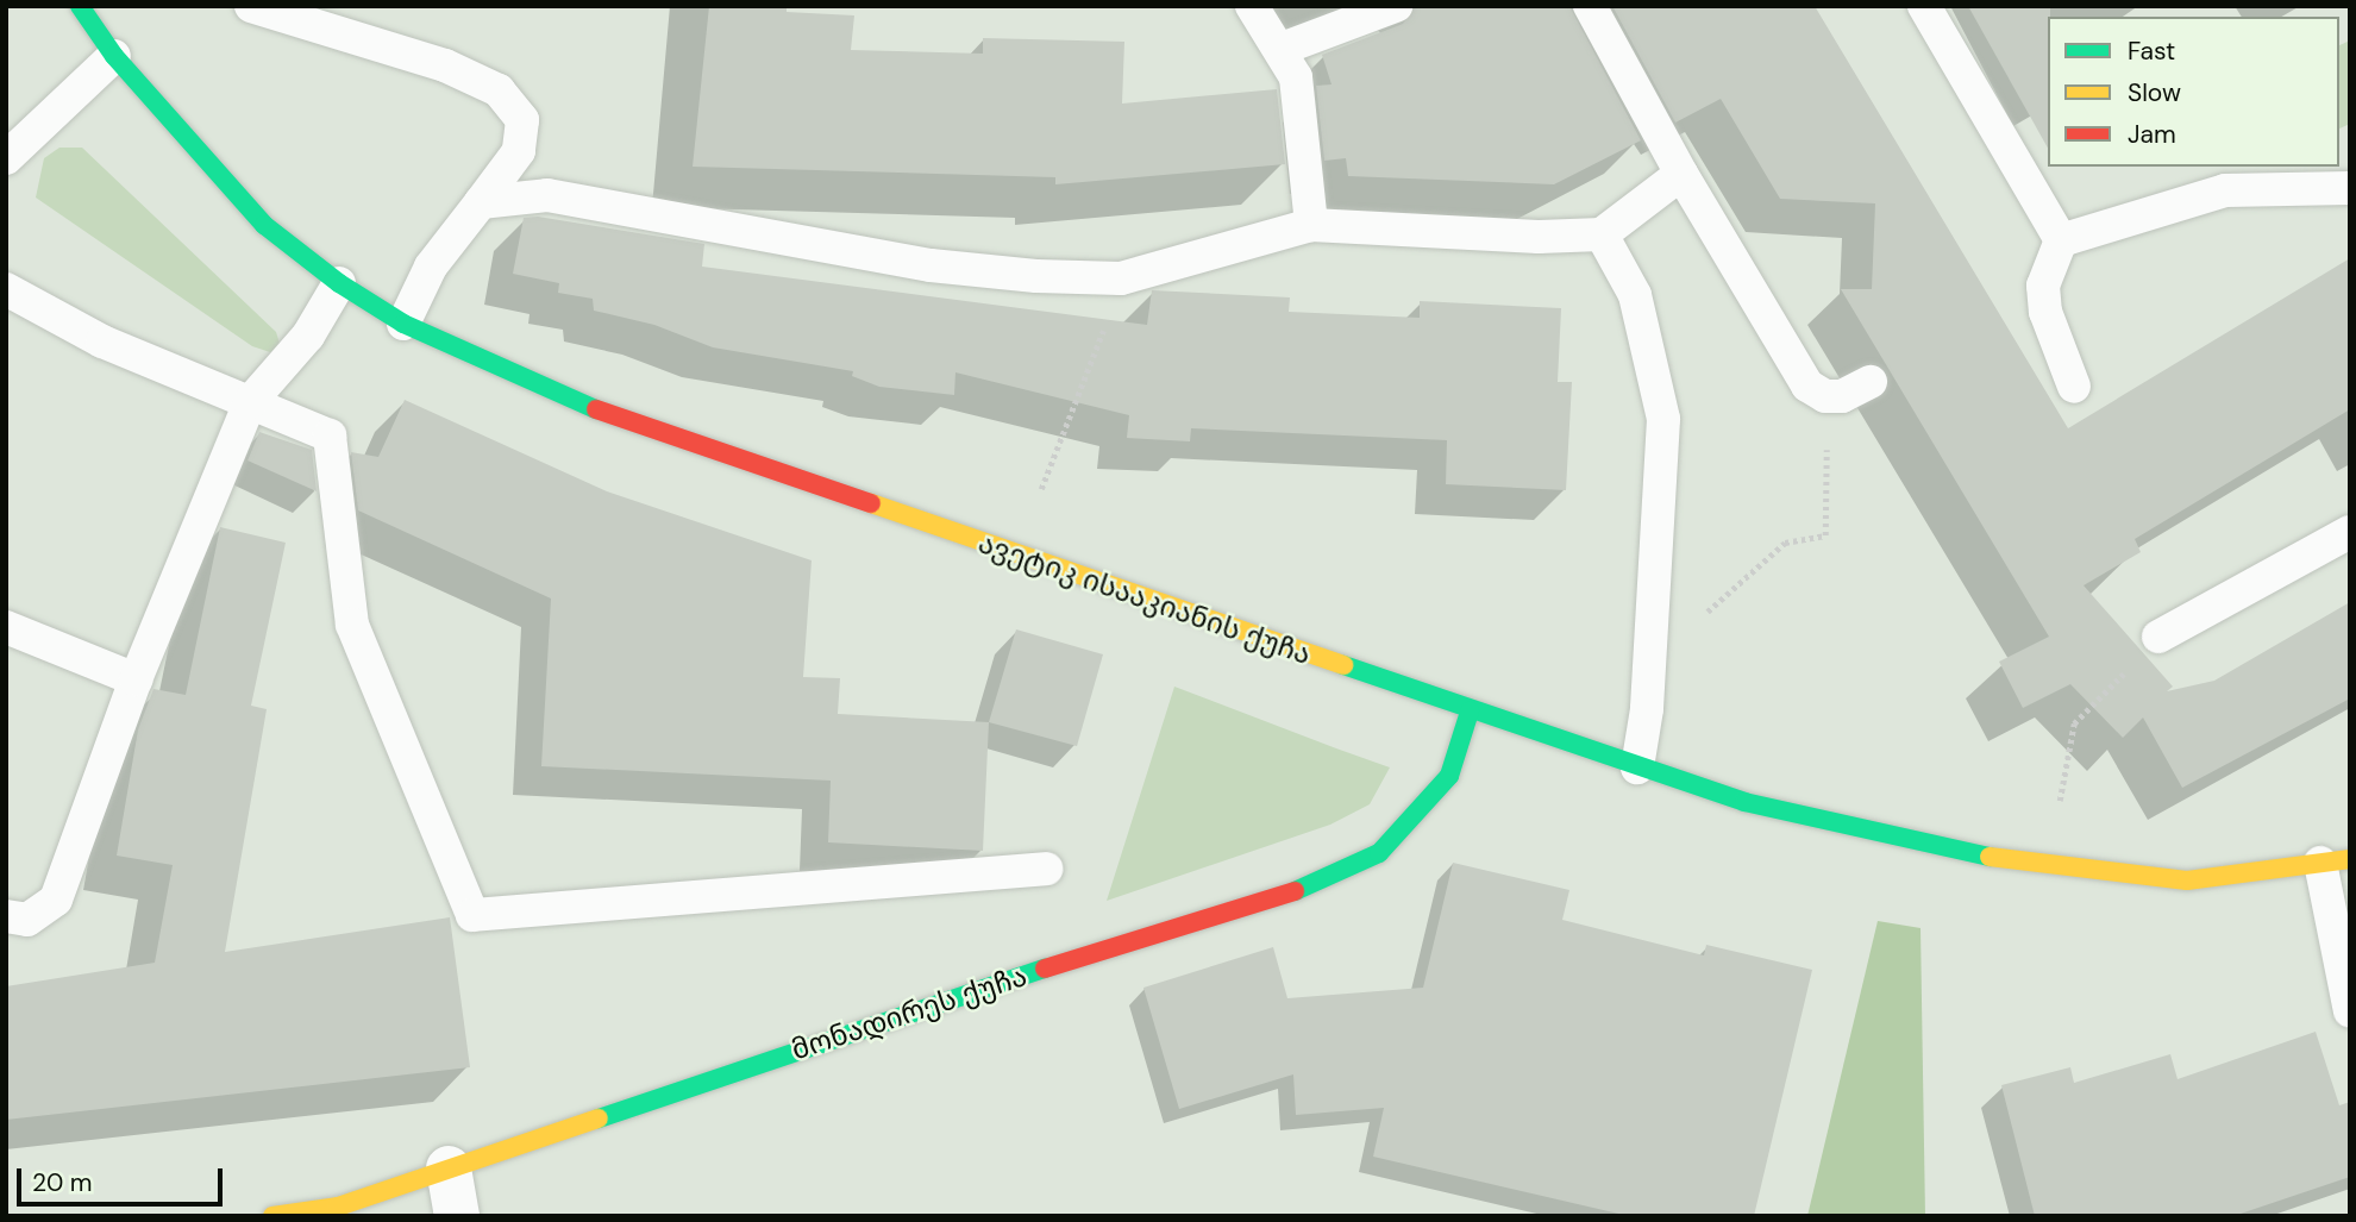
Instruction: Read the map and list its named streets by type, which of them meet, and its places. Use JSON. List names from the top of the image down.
{
  "streets": {
    "main road": ["ავეტიკ ისააკიანის ქუჩა", "მონადირეს ქუჩა"]
  },
  "crossings": [
    ["ავეტიკ ისააკიანის ქუჩა", "მონადირეს ქუჩა"]
  ],
  "legend": ["Fast", "Slow", "Jam"],
  "scale_bar": "20 m"
}
